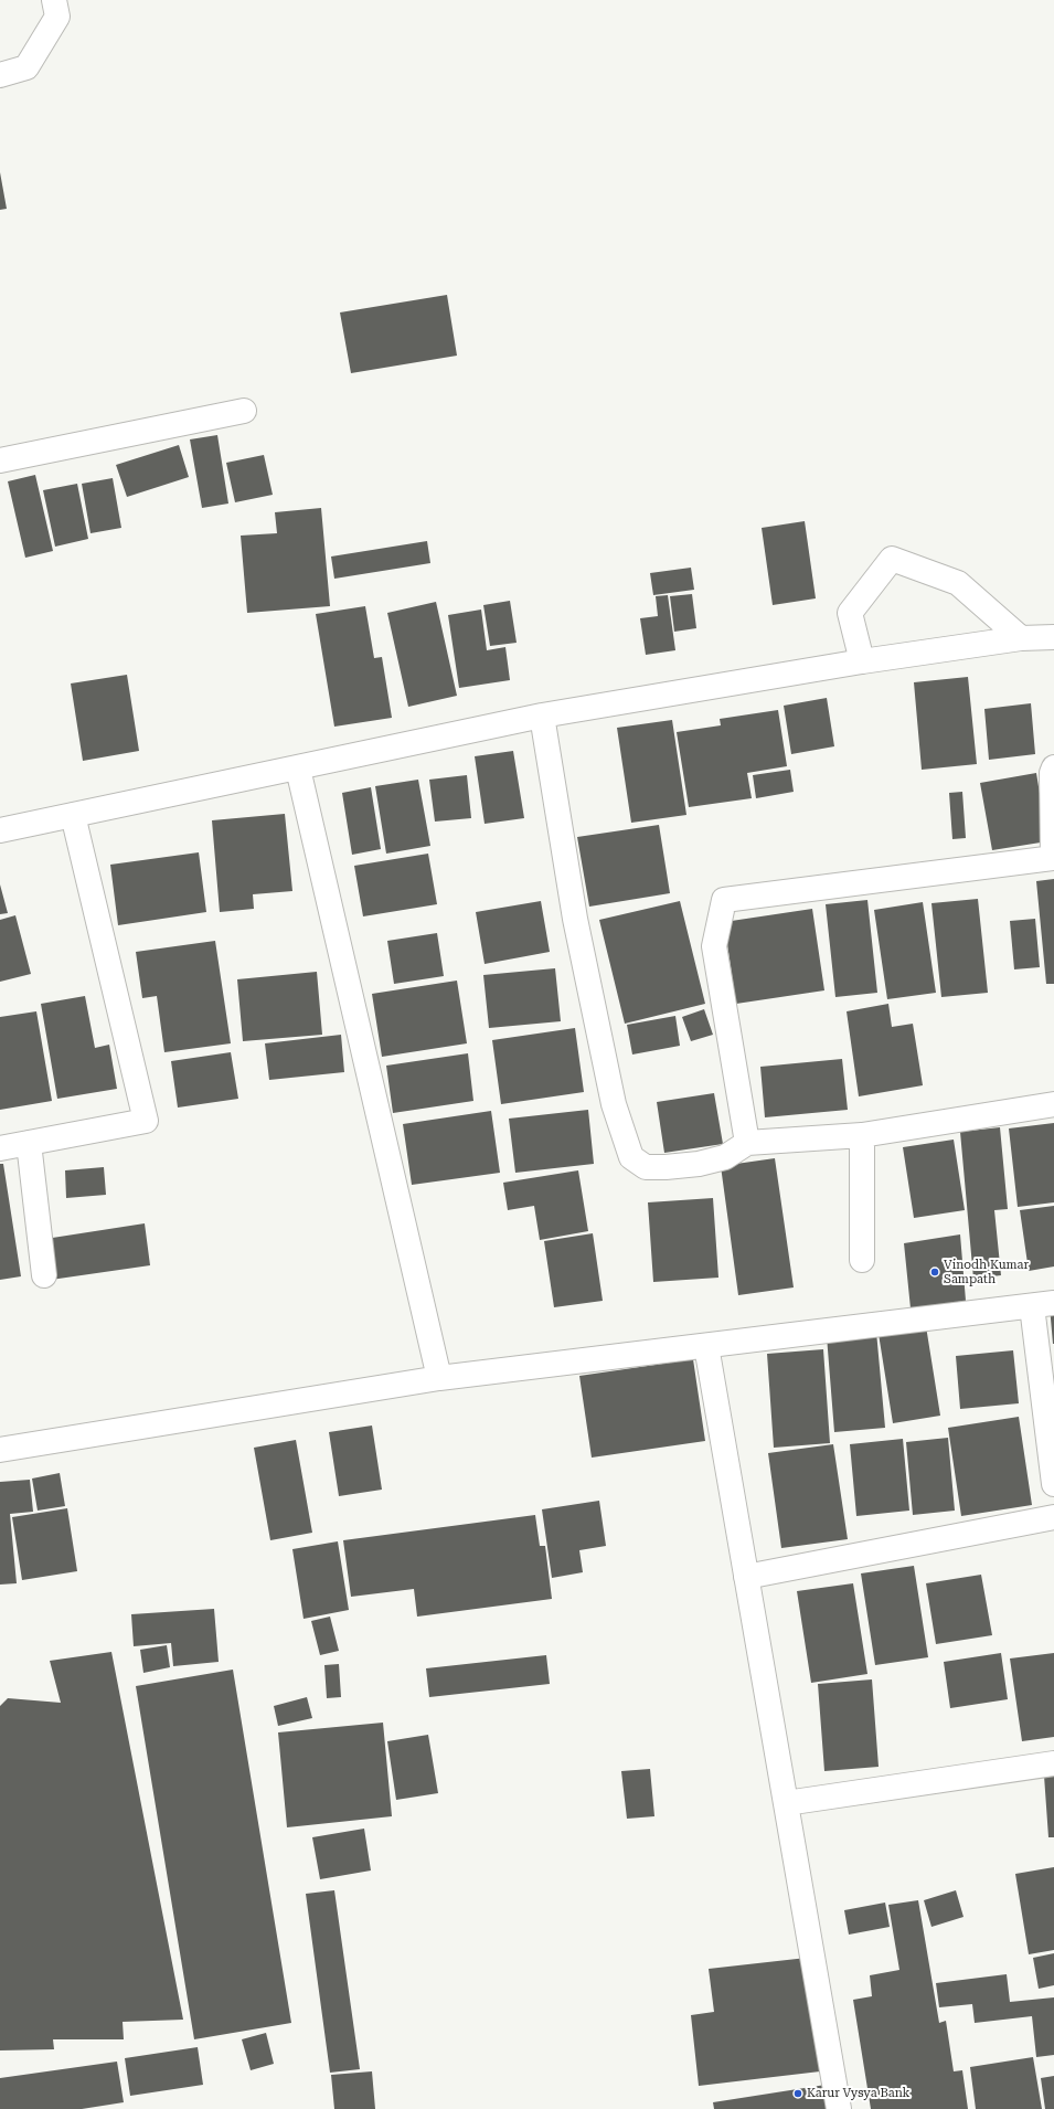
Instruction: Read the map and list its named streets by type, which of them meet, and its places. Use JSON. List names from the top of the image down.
{
  "places": ["Vinodh Kumar Sampath", "Karur Vysya Bank"]
}
